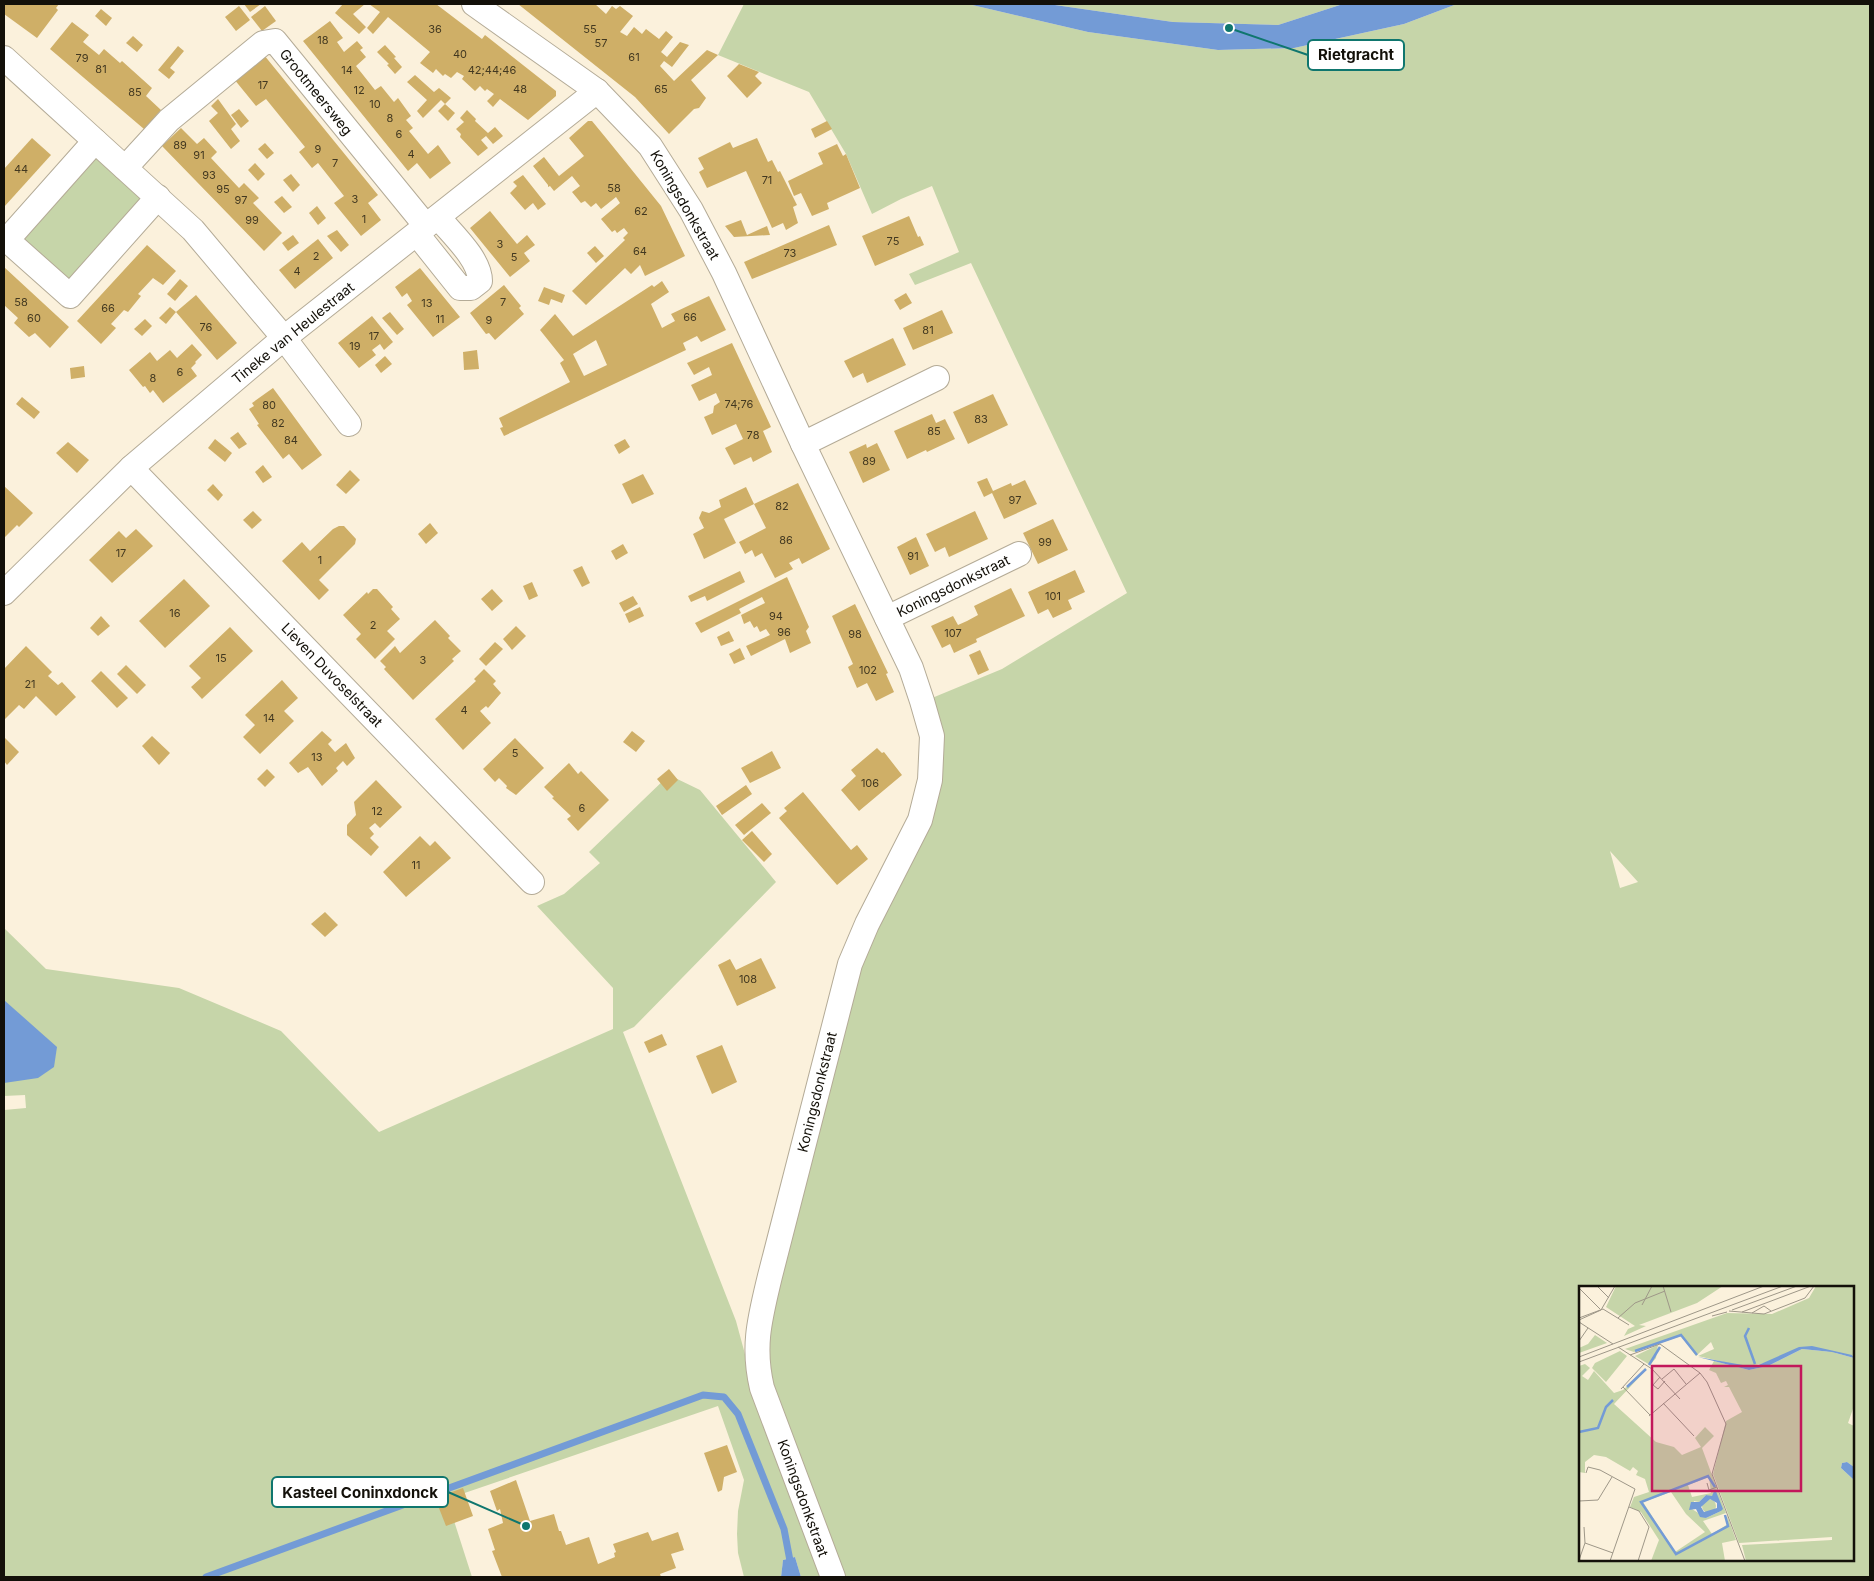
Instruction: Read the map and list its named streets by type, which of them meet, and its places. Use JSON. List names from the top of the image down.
{
  "streets": {
    "street": [
      "Grootmeersweg",
      "Koningsdonkstraat",
      "Tineke van Heulestraat",
      "Lieven Duvoselstraat"
    ]
  },
  "crossings": [
    ["Grootmeersweg", "Tineke van Heulestraat"],
    ["Koningsdonkstraat", "Tineke van Heulestraat"],
    ["Tineke van Heulestraat", "Lieven Duvoselstraat"]
  ],
  "places": ["Rietgracht", "Kasteel Coninxdonck"],
  "house_numbers": [
    "36",
    "55",
    "18",
    "57",
    "40",
    "61",
    "79",
    "81",
    "14",
    "42;44;46",
    "17",
    "48",
    "65",
    "12",
    "85",
    "10",
    "8",
    "6",
    "89",
    "9",
    "4",
    "91",
    "7",
    "44",
    "93",
    "71",
    "58",
    "95",
    "3",
    "97",
    "62",
    "1",
    "99",
    "75",
    "3",
    "64",
    "73",
    "2",
    "5",
    "4",
    "58",
    "7",
    "13",
    "66",
    "66",
    "60",
    "11",
    "9",
    "76",
    "81",
    "17",
    "19",
    "6",
    "8",
    "74;76",
    "80",
    "83",
    "82",
    "85",
    "78",
    "84",
    "89",
    "97",
    "82",
    "86",
    "99",
    "17",
    "91",
    "1",
    "101",
    "16",
    "94",
    "2",
    "96",
    "107",
    "98",
    "15",
    "3",
    "102",
    "21",
    "4",
    "14",
    "5",
    "13",
    "106",
    "6",
    "12",
    "11",
    "108"
  ]
}
